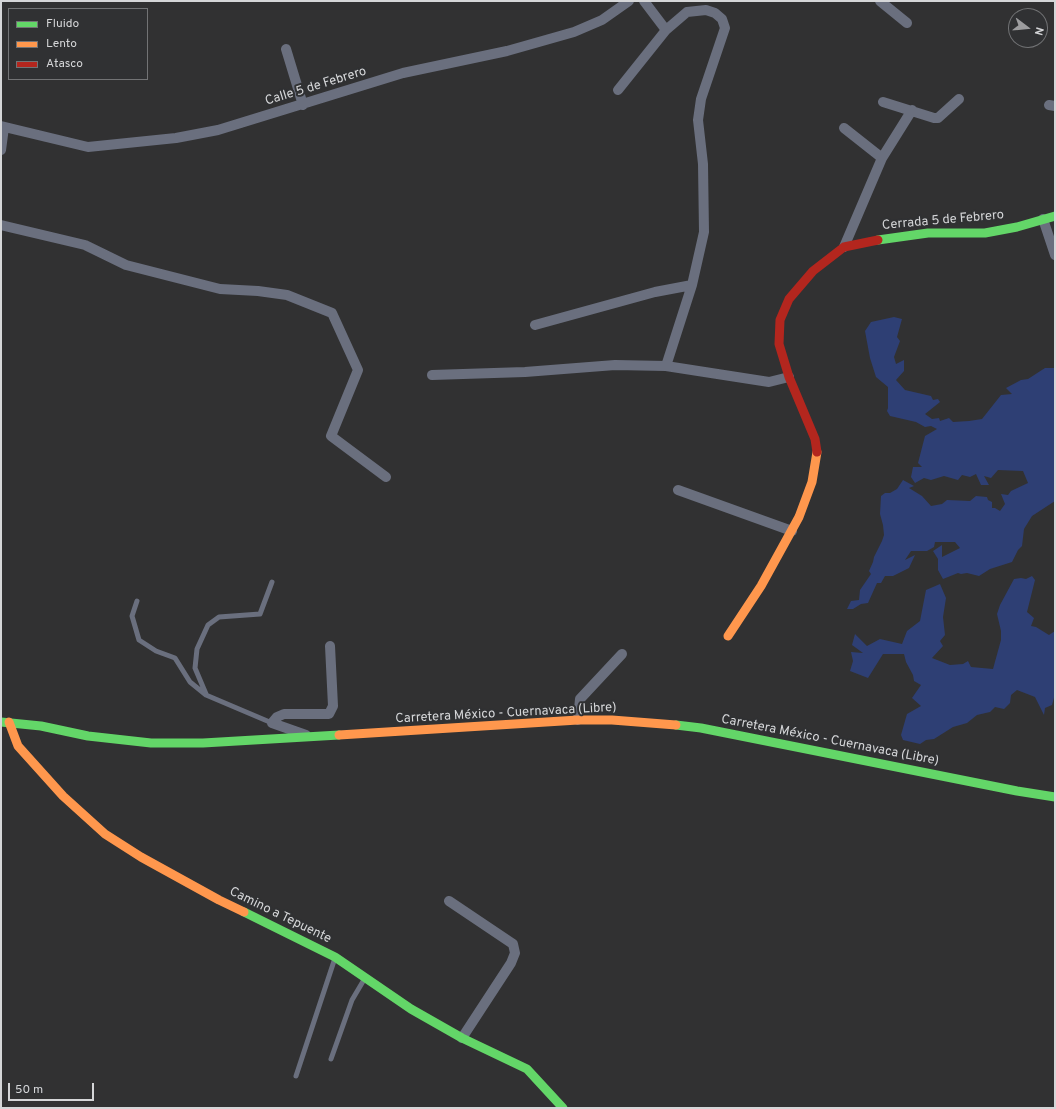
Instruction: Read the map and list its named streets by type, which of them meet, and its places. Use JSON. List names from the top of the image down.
{
  "streets": {
    "street": [
      "Calle 5 de Febrero",
      "Cerrada 5 de Febrero",
      "Carretera México - Cuernavaca (Libre)",
      "Camino a Tepuente"
    ]
  },
  "crossings": [
    ["Carretera México - Cuernavaca (Libre)", "Camino a Tepuente"]
  ],
  "legend": ["Fluido", "Lento", "Atasco"],
  "scale_bar": "50 m",
  "north": "right"
}
